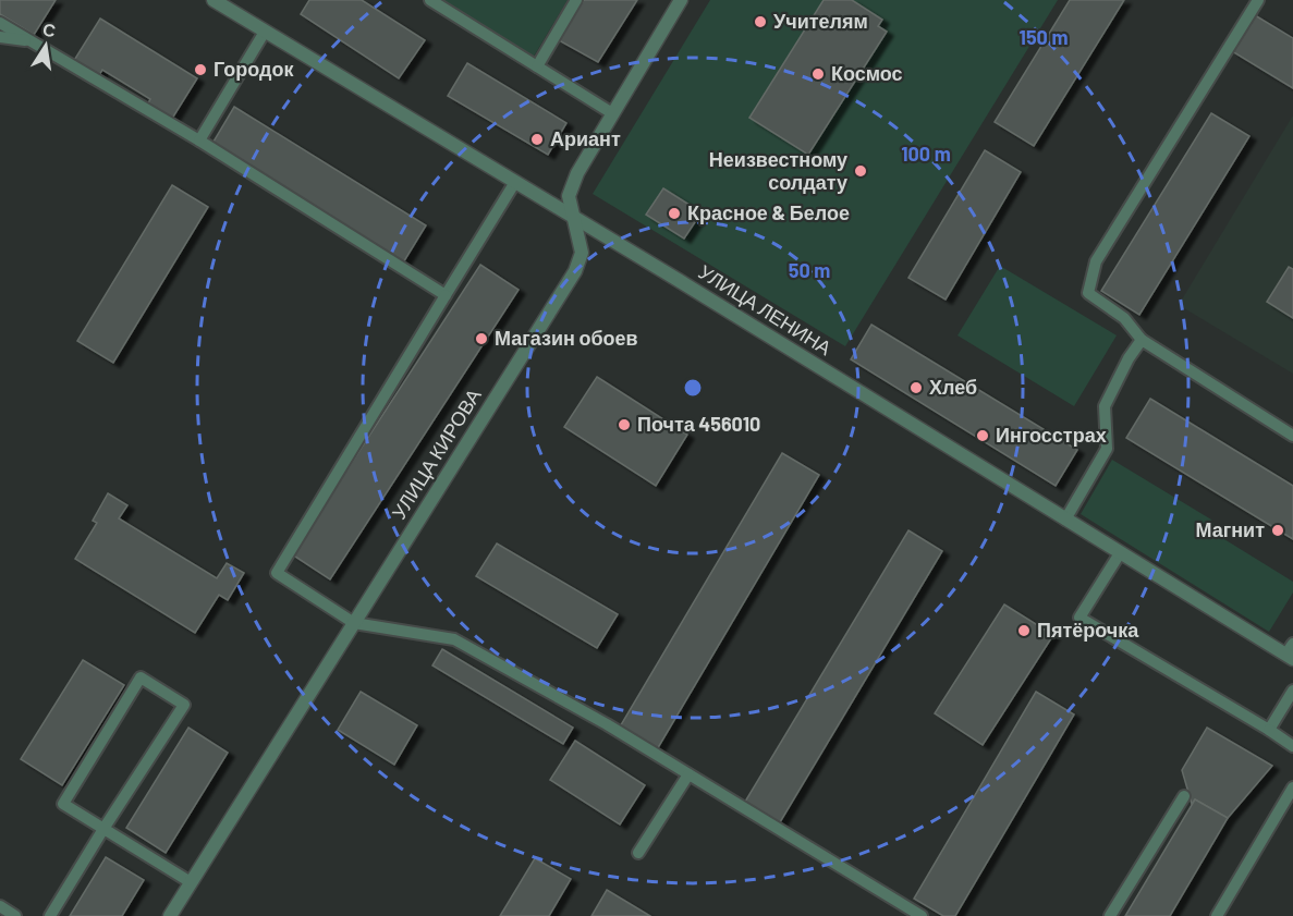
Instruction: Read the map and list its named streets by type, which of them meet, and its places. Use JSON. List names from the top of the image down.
{
  "streets": {
    "street": ["УЛИЦА ЛЕНИНА", "УЛИЦА КИРОВА"]
  },
  "crossings": [
    ["УЛИЦА ЛЕНИНА", "УЛИЦА КИРОВА"]
  ],
  "places": [
    "Учителям",
    "Городок",
    "Космос",
    "Ариант",
    "Неизвестному солдату",
    "Красное & Белое",
    "Магазин обоев",
    "Хлеб",
    "Почта 456010",
    "Ингосстрах",
    "Магнит",
    "Пятёрочка"
  ],
  "north": "top",
  "rings": ["150 m", "100 m", "50 m"]
}
